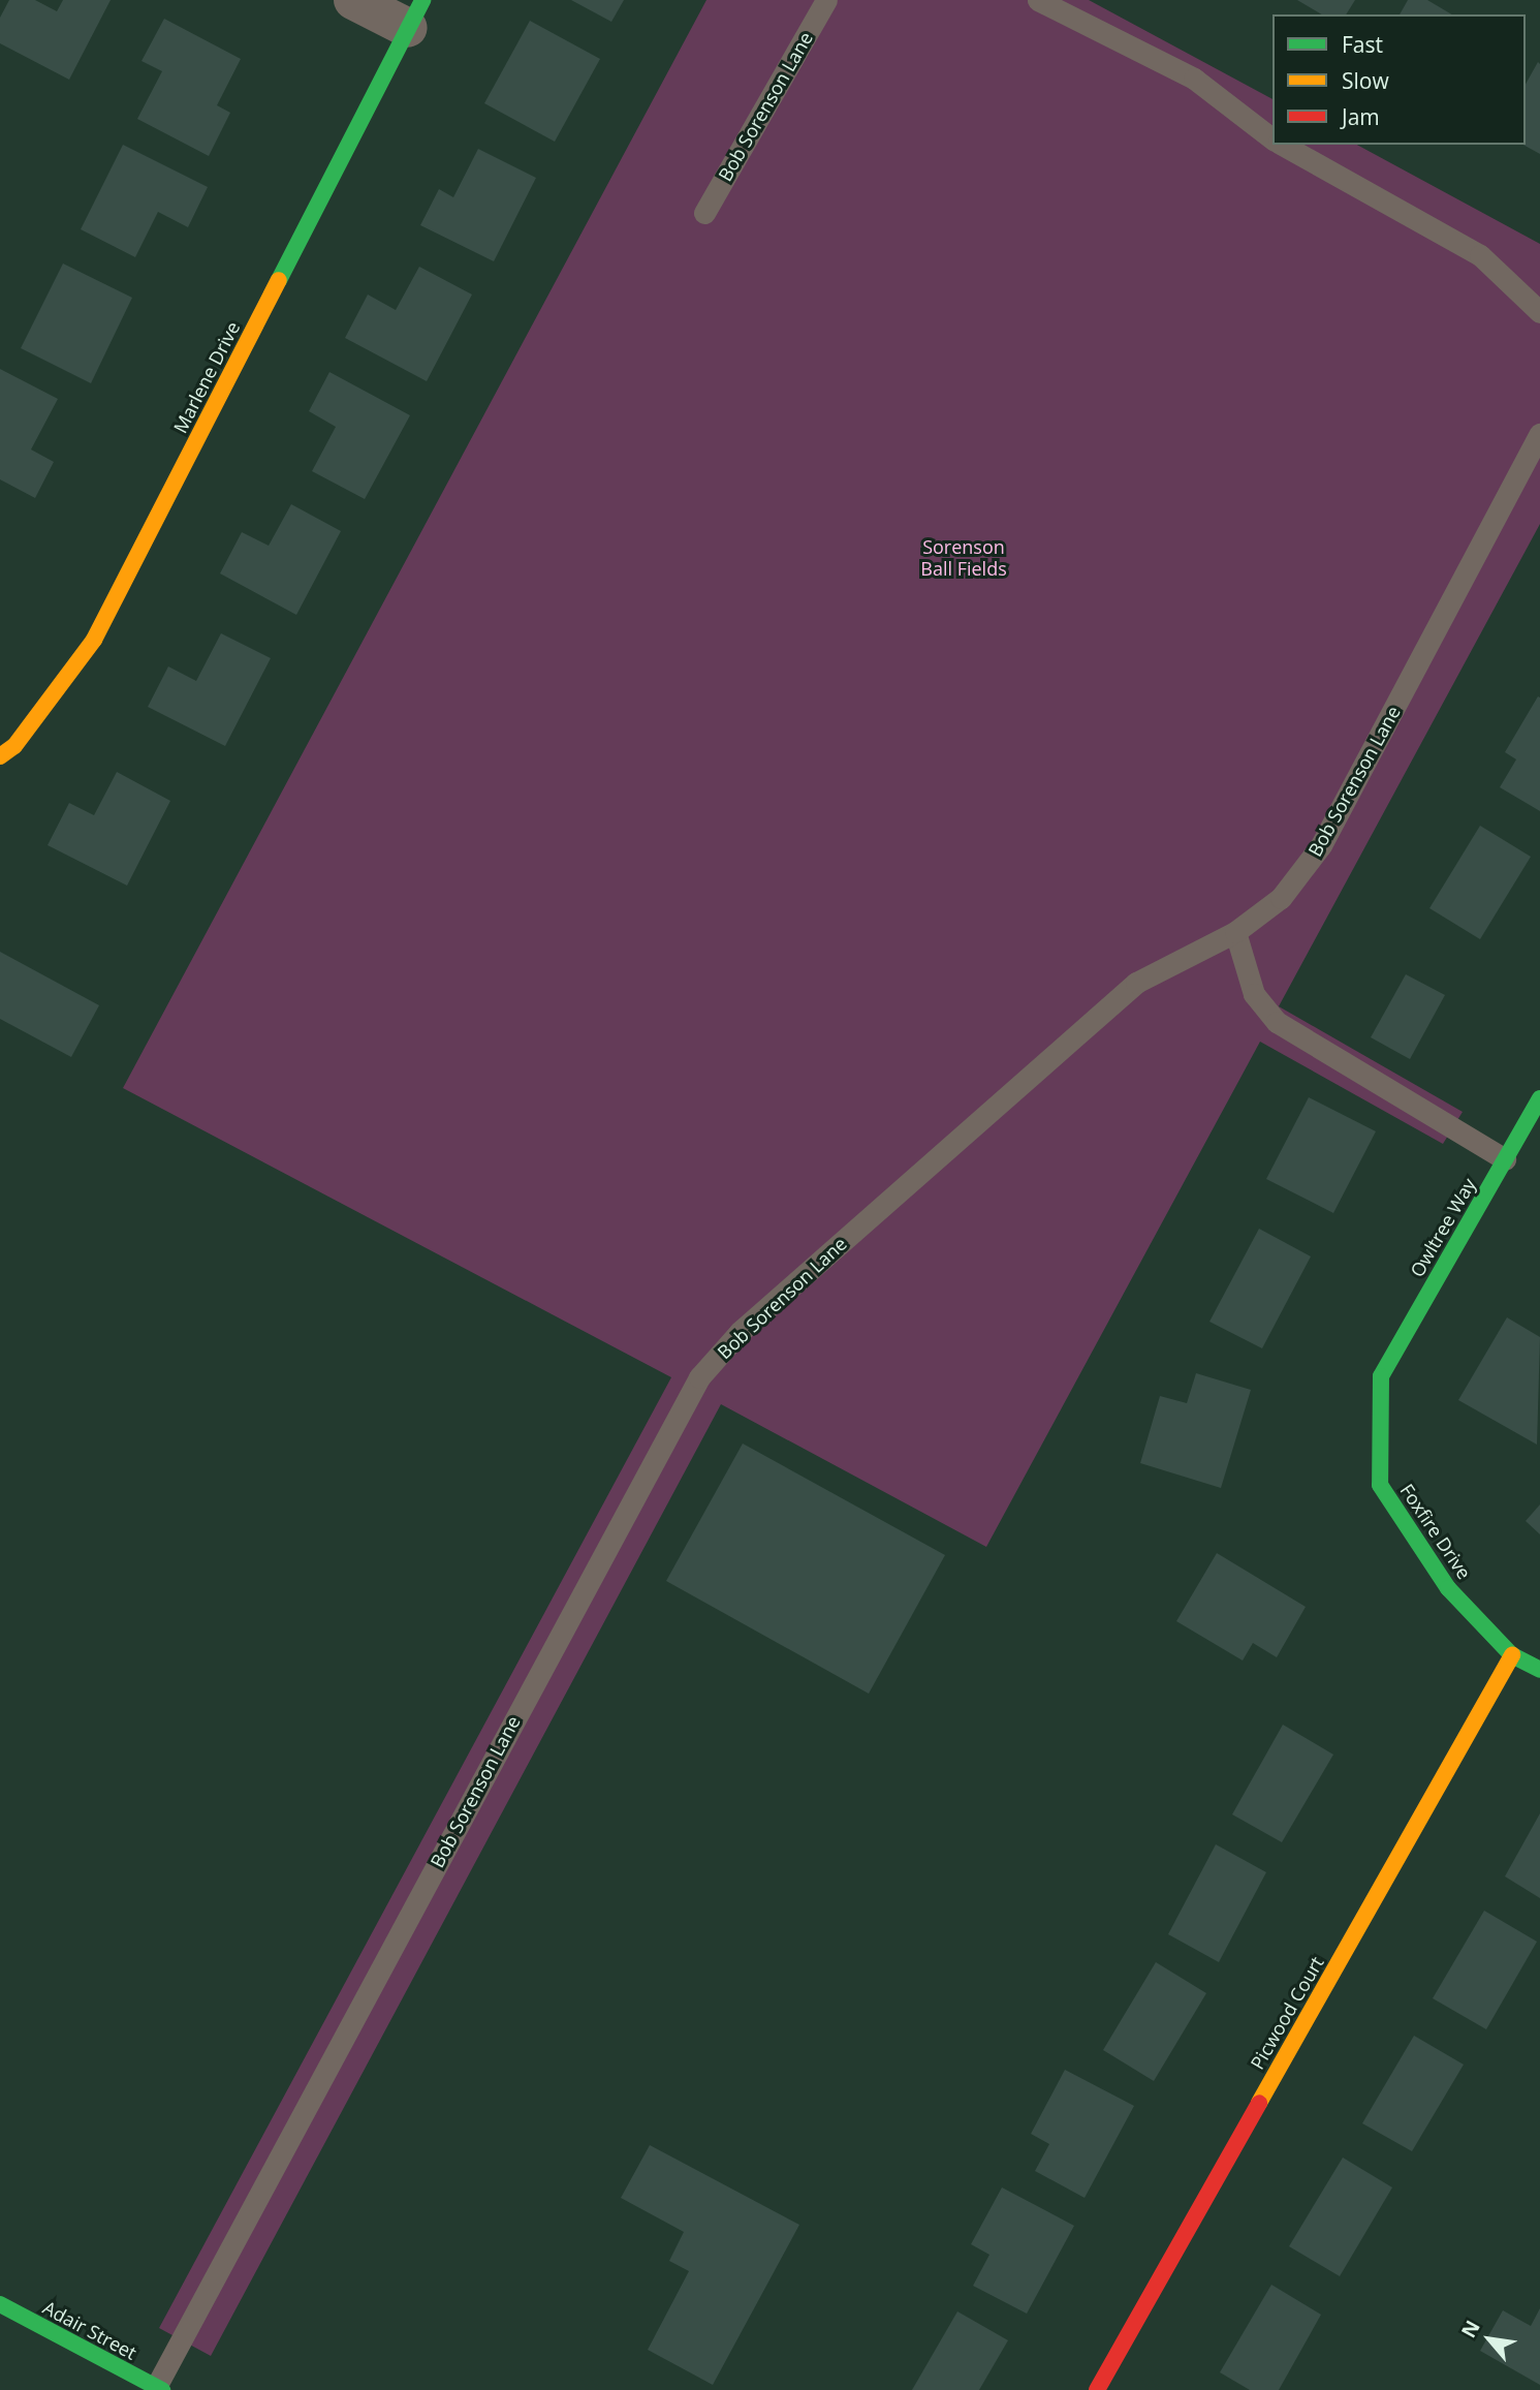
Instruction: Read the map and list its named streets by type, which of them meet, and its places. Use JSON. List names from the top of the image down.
{
  "streets": {
    "street": [
      "Marlene Drive",
      "Owltree Way",
      "Foxfire Drive",
      "Picwood Court",
      "Adair Street"
    ],
    "lane": ["Bob Sorenson Lane"]
  },
  "crossings": [
    ["Bob Sorenson Lane", "Adair Street"],
    ["Owltree Way", "Foxfire Drive"],
    ["Foxfire Drive", "Picwood Court"]
  ],
  "parks": ["Sorenson Ball Fields"],
  "legend": ["Fast", "Slow", "Jam"],
  "north": "top left"
}
